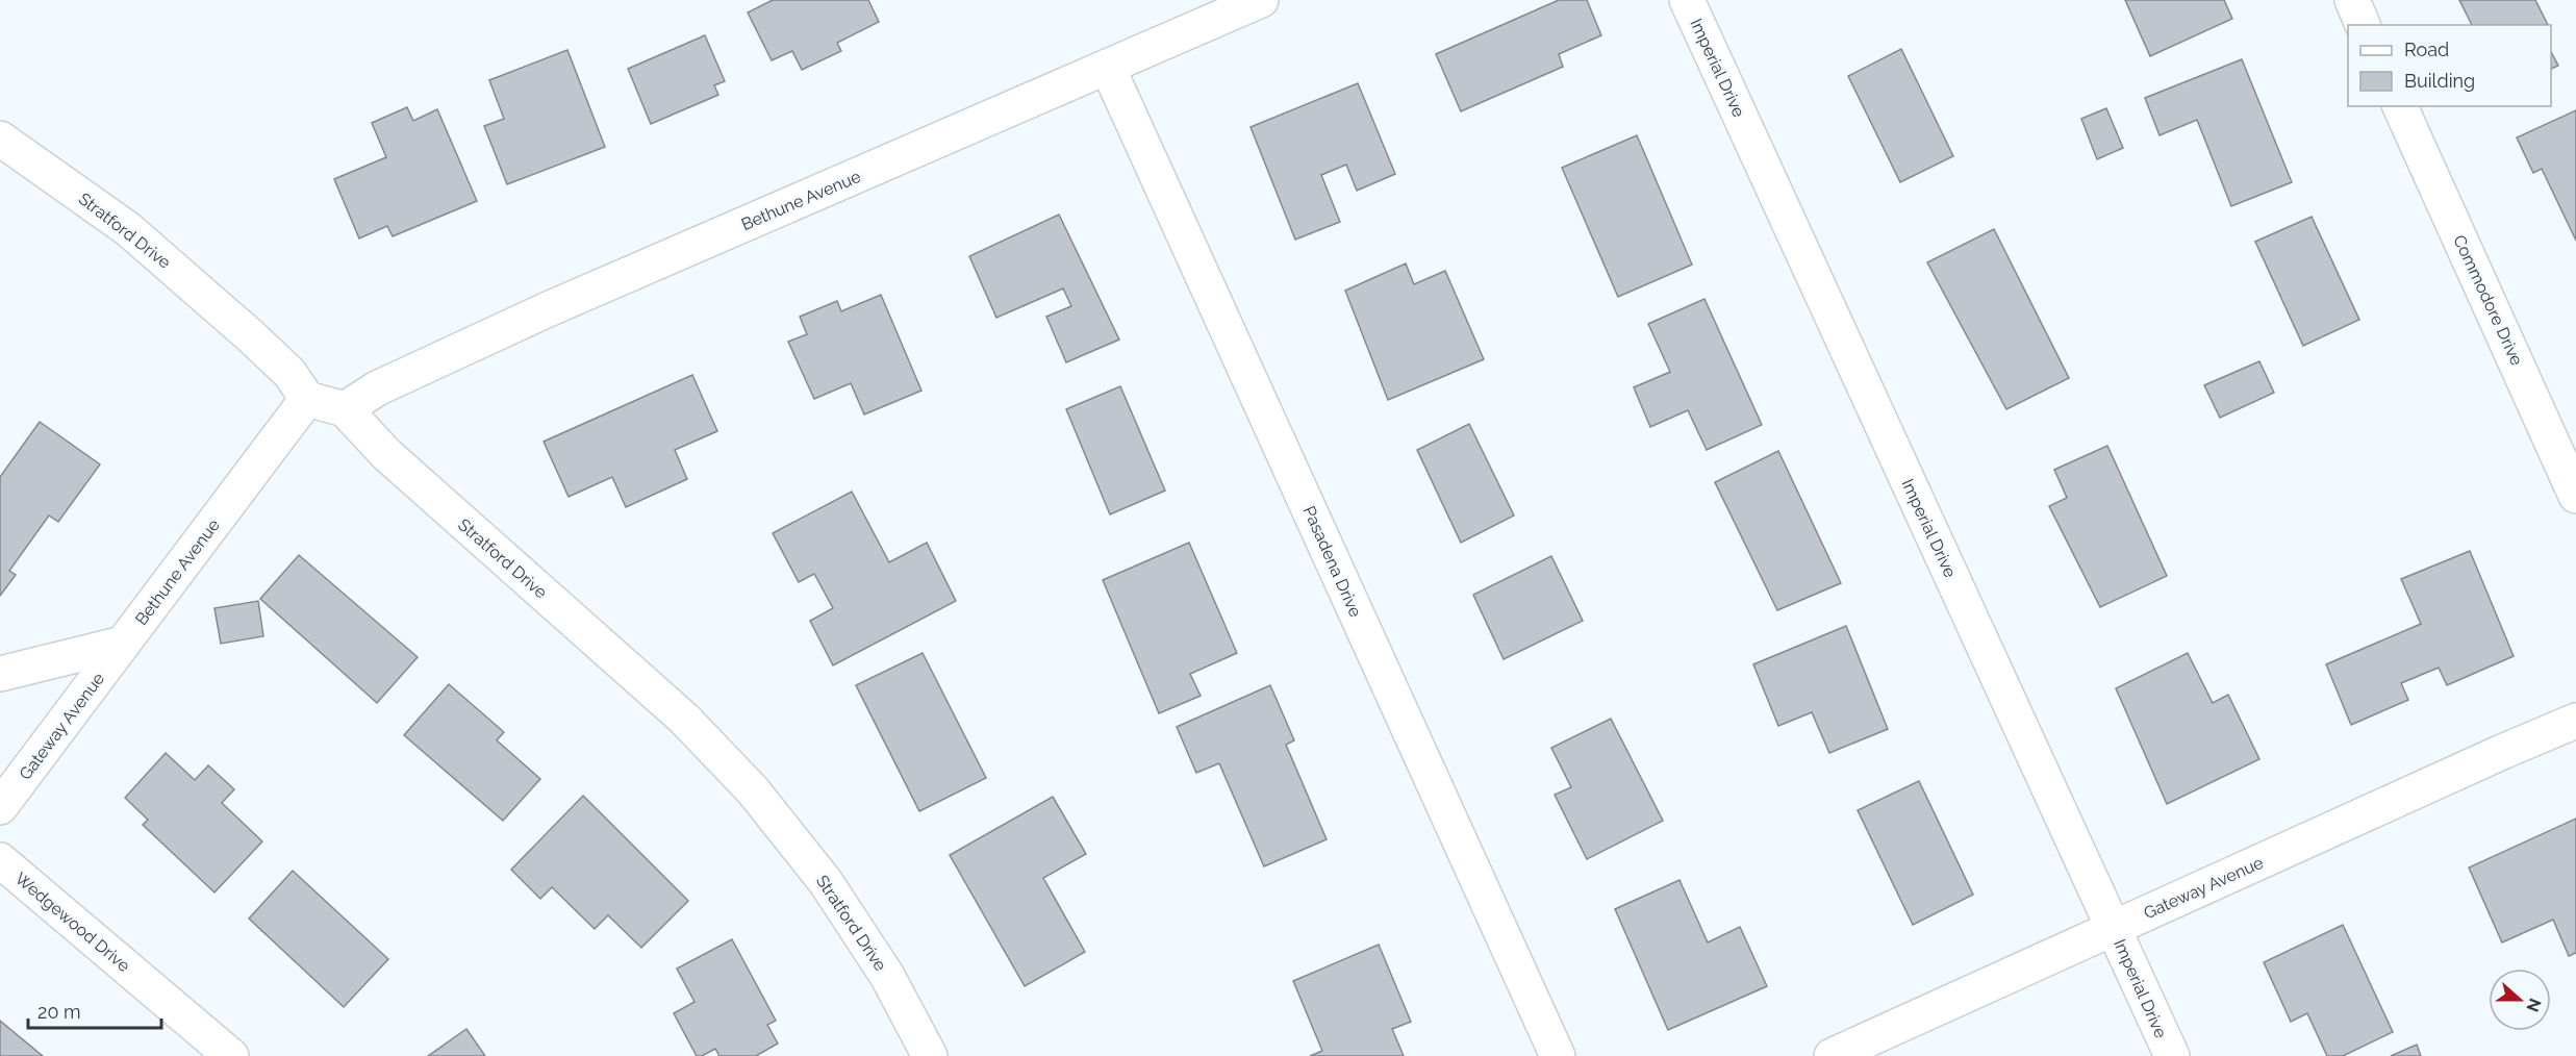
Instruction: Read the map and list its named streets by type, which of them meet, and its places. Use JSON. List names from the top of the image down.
{
  "streets": {
    "street": [
      "Imperial Drive",
      "Bethune Avenue",
      "Stratford Drive",
      "Commodore Drive",
      "Pasadena Drive",
      "Gateway Avenue",
      "Wedgewood Drive"
    ]
  },
  "crossings": [
    ["Imperial Drive", "Gateway Avenue"],
    ["Bethune Avenue", "Stratford Drive"],
    ["Bethune Avenue", "Pasadena Drive"],
    ["Bethune Avenue", "Gateway Avenue"]
  ],
  "legend": ["Road", "Building"],
  "scale_bar": "20 m",
  "north": "right"
}
